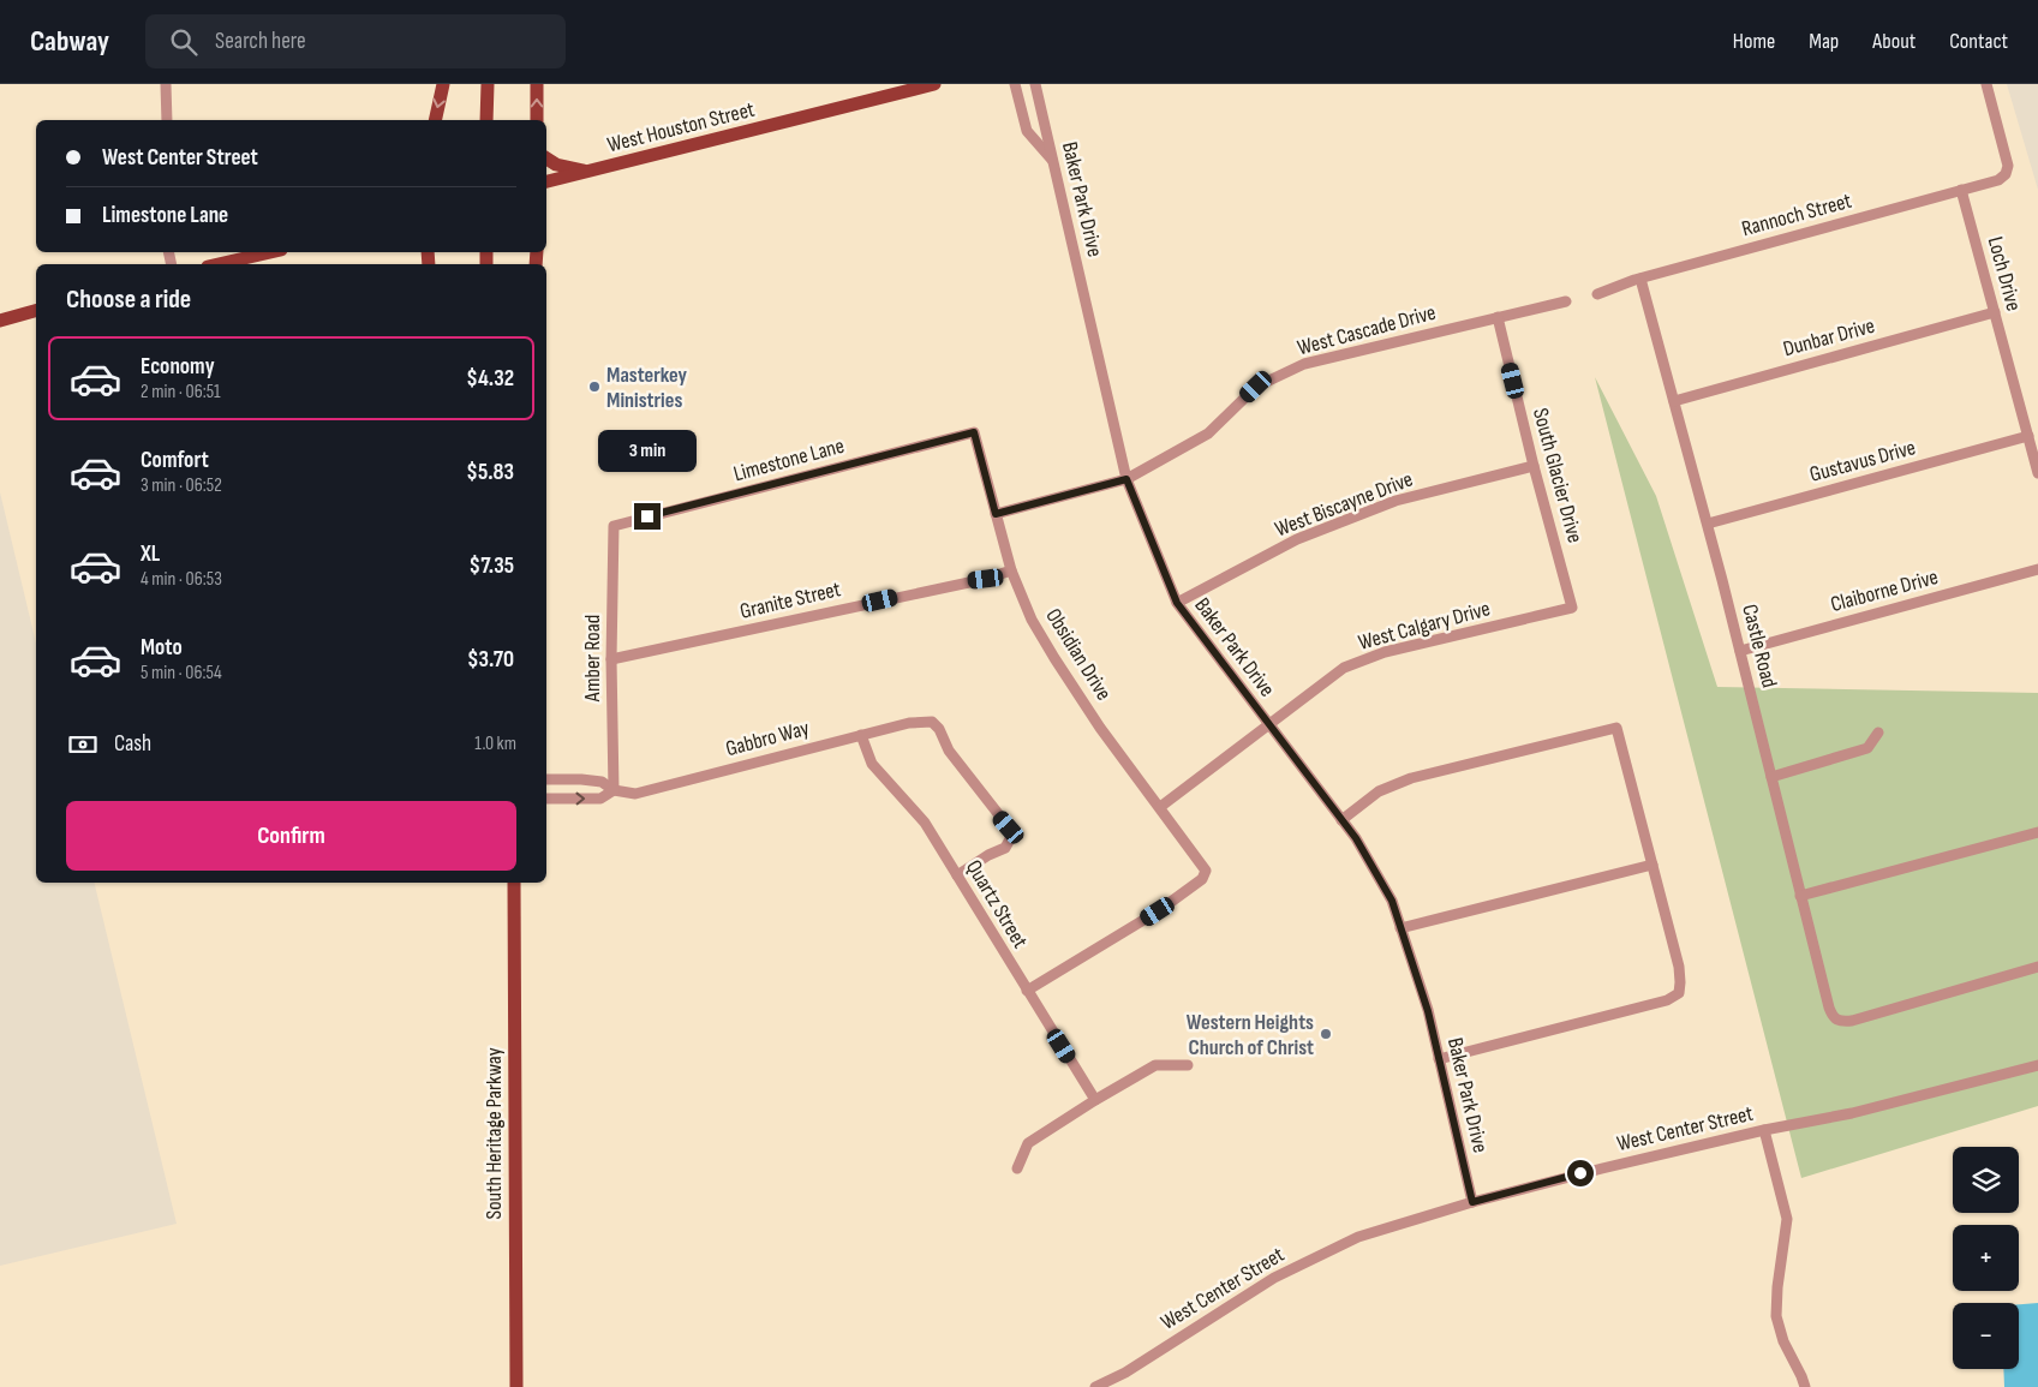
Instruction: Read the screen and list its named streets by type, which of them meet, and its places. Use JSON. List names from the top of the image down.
{
  "streets": {
    "main road": ["West Houston Street", "South Heritage Parkway"],
    "street": [
      "Baker Park Drive",
      "Rannoch Street",
      "Loch Drive",
      "West Cascade Drive",
      "Dunbar Drive",
      "Limestone Lane",
      "Gustavus Drive",
      "South Glacier Drive",
      "West Biscayne Drive",
      "Claiborne Drive",
      "Granite Street",
      "West Calgary Drive",
      "Castle Road",
      "Obsidian Drive",
      "Amber Road",
      "Gabbro Way",
      "Quartz Street",
      "West Center Street"
    ]
  },
  "crossings": [
    ["Baker Park Drive", "West Cascade Drive"],
    ["Baker Park Drive", "West Biscayne Drive"],
    ["Baker Park Drive", "West Calgary Drive"],
    ["Baker Park Drive", "West Center Street"],
    ["Rannoch Street", "Loch Drive"],
    ["Rannoch Street", "Castle Road"],
    ["Loch Drive", "Dunbar Drive"],
    ["Loch Drive", "Gustavus Drive"],
    ["West Cascade Drive", "South Glacier Drive"],
    ["West Cascade Drive", "Obsidian Drive"],
    ["Dunbar Drive", "Castle Road"],
    ["Limestone Lane", "Obsidian Drive"],
    ["Limestone Lane", "Amber Road"],
    ["Gustavus Drive", "Castle Road"],
    ["South Glacier Drive", "West Biscayne Drive"],
    ["South Glacier Drive", "West Calgary Drive"],
    ["Claiborne Drive", "Castle Road"],
    ["Granite Street", "Obsidian Drive"],
    ["Granite Street", "Amber Road"],
    ["West Calgary Drive", "Obsidian Drive"],
    ["Obsidian Drive", "Quartz Street"],
    ["Amber Road", "Gabbro Way"],
    ["Gabbro Way", "Quartz Street"]
  ],
  "places": ["Masterkey Ministries", "Western Heights Church of Christ"],
  "page": {
    "header": "Cabway",
    "search": "Search here",
    "nav": [
      "Home",
      "Map",
      "About",
      "Contact"
    ],
    "banner": ["West Center Street", "Limestone Lane"],
    "heading": "Choose a ride",
    "list": [
      {
        "name": "Economy",
        "note": "2 min · 06:51",
        "value": "$4.32"
      },
      {
        "name": "Comfort",
        "note": "3 min · 06:52",
        "value": "$5.83"
      },
      {
        "name": "XL",
        "note": "4 min · 06:53",
        "value": "$7.35"
      },
      {
        "name": "Moto",
        "note": "5 min · 06:54",
        "value": "$3.70"
      }
    ],
    "bubble": "3 min",
    "pay": ["Cash", "1.0 km"],
    "buttons": "Confirm",
    "map_buttons": ["+", "−"]
  }
}
